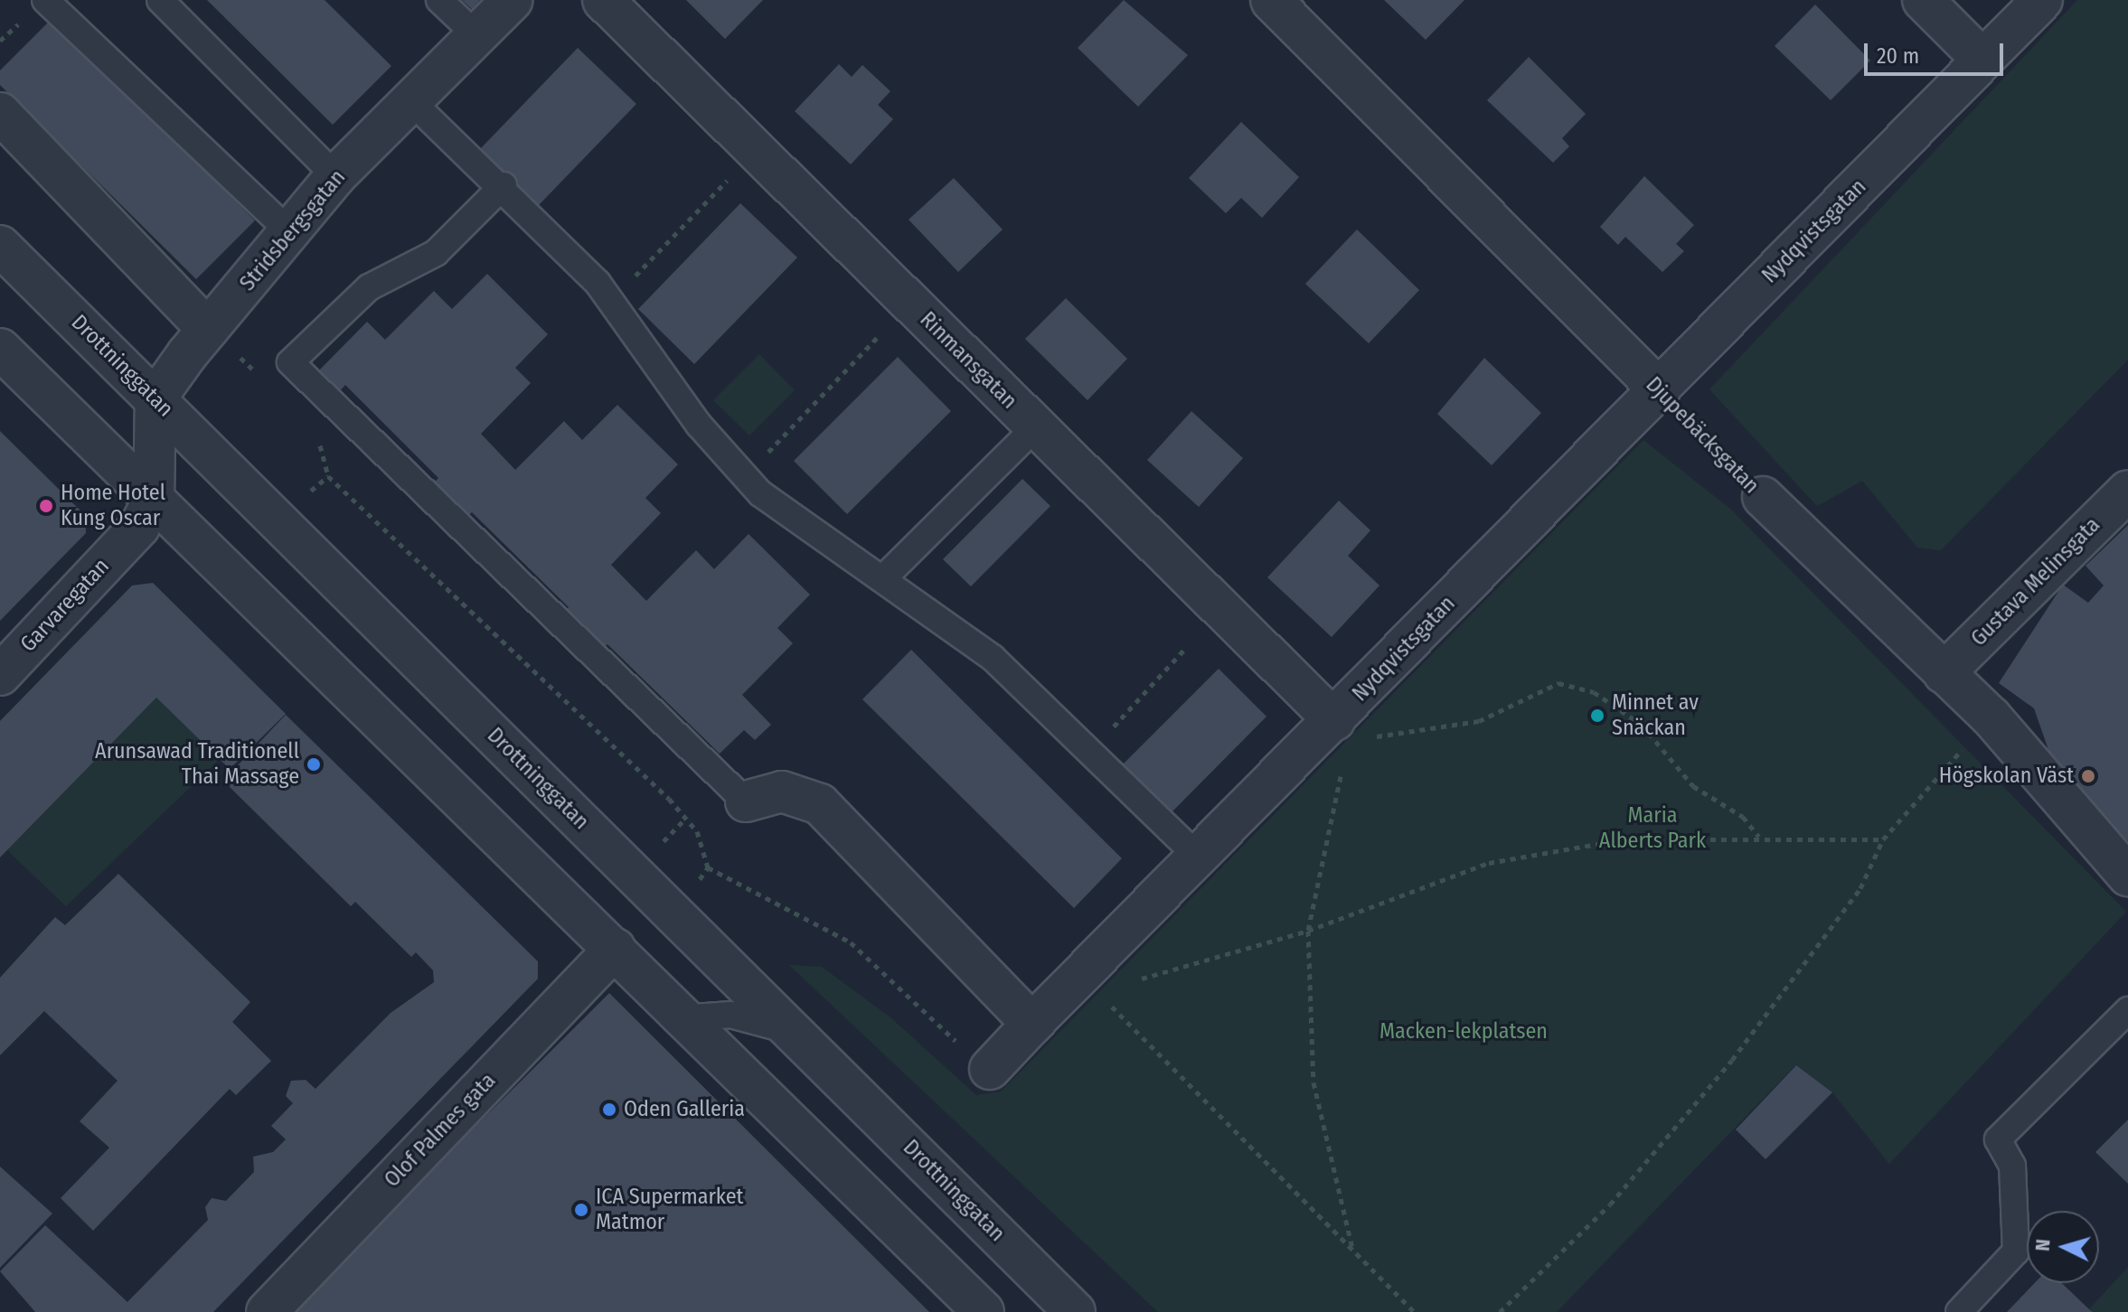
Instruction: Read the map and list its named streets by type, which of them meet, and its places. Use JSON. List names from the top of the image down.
{
  "streets": {
    "street": [
      "Stridsbergsgatan",
      "Nydqvistsgatan",
      "Rinmansgatan",
      "Drottninggatan",
      "Djupebäcksgatan",
      "Gustava Melinsgata",
      "Garvaregatan",
      "Olof Palmes gata"
    ]
  },
  "crossings": [
    ["Stridsbergsgatan", "Drottninggatan"],
    ["Nydqvistsgatan", "Rinmansgatan"],
    ["Nydqvistsgatan", "Djupebäcksgatan"],
    ["Djupebäcksgatan", "Gustava Melinsgata"]
  ],
  "parks": ["Maria Alberts Park", "Macken-lekplatsen"],
  "places": [
    "Home Hotel Kung Oscar",
    "Minnet av Snäckan",
    "Arunsawad Traditionell Thai Massage",
    "Högskolan Väst",
    "Oden Galleria",
    "ICA Supermarket Matmor"
  ],
  "scale_bar": "20 m",
  "north": "left"
}
